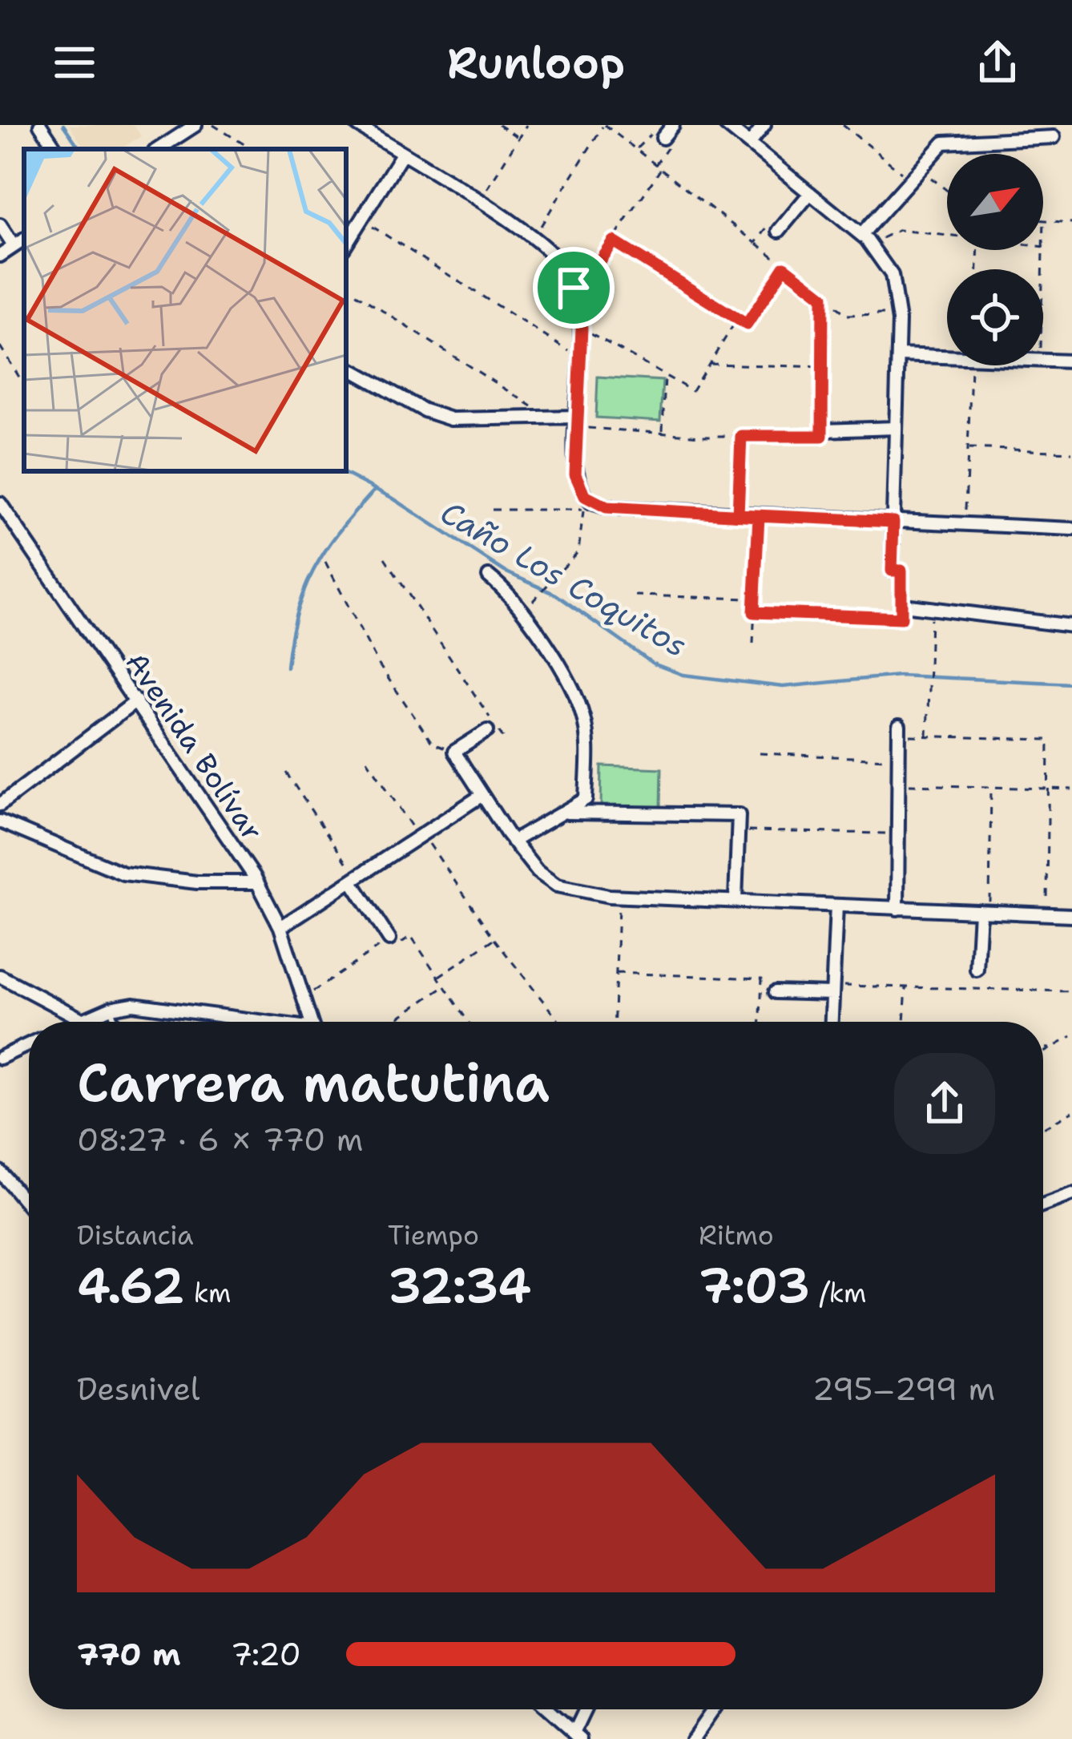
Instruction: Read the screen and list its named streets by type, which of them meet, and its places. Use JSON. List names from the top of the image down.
{
  "streets": {
    "street": ["Avenida Bolívar"]
  },
  "water": ["Caño Los Coquitos"],
  "north": "top right",
  "page": {
    "header": "Runloop",
    "heading": ["Carrera matutina", "08:27 · 6 × 770 m"],
    "stats": [
      ["Distancia", "4.62 km"],
      ["Tiempo", "32:34"],
      ["Ritmo", "7:03 /km"]
    ],
    "chart": ["Desnivel", "295–299 m"],
    "list": [
      {
        "name": "770 m",
        "note": "7:20"
      }
    ]
  }
}
